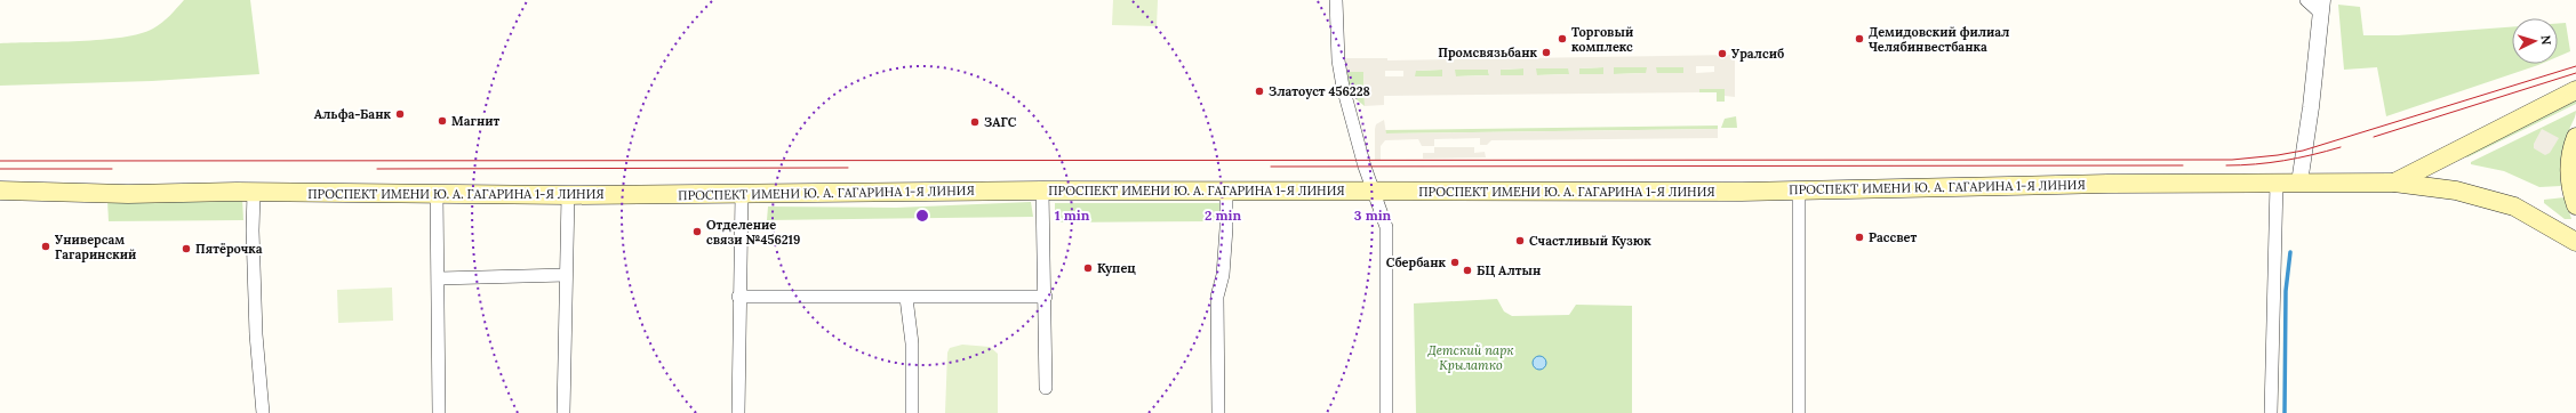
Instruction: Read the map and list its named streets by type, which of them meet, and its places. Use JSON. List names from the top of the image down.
{
  "streets": {
    "main road": ["ПРОСПЕКТ ИМЕНИ Ю. А. ГАГАРИНА 1-Я ЛИНИЯ"]
  },
  "parks": ["Детский парк Крылатко"],
  "places": [
    "Торговый комплекс",
    "Демидовский филиал Челябинвестбанка",
    "Промсвязьбанк",
    "Уралсиб",
    "Златоуст 456228",
    "Альфа-Банк",
    "Магнит",
    "ЗАГС",
    "Отделение связи №456219",
    "Рассвет",
    "Счастливый Кузюк",
    "Универсам Гагаринский",
    "Пятёрочка",
    "Сбербанк",
    "Купец",
    "БЦ Алтын"
  ],
  "north": "right",
  "rings": ["1 min", "2 min", "3 min"]
}
